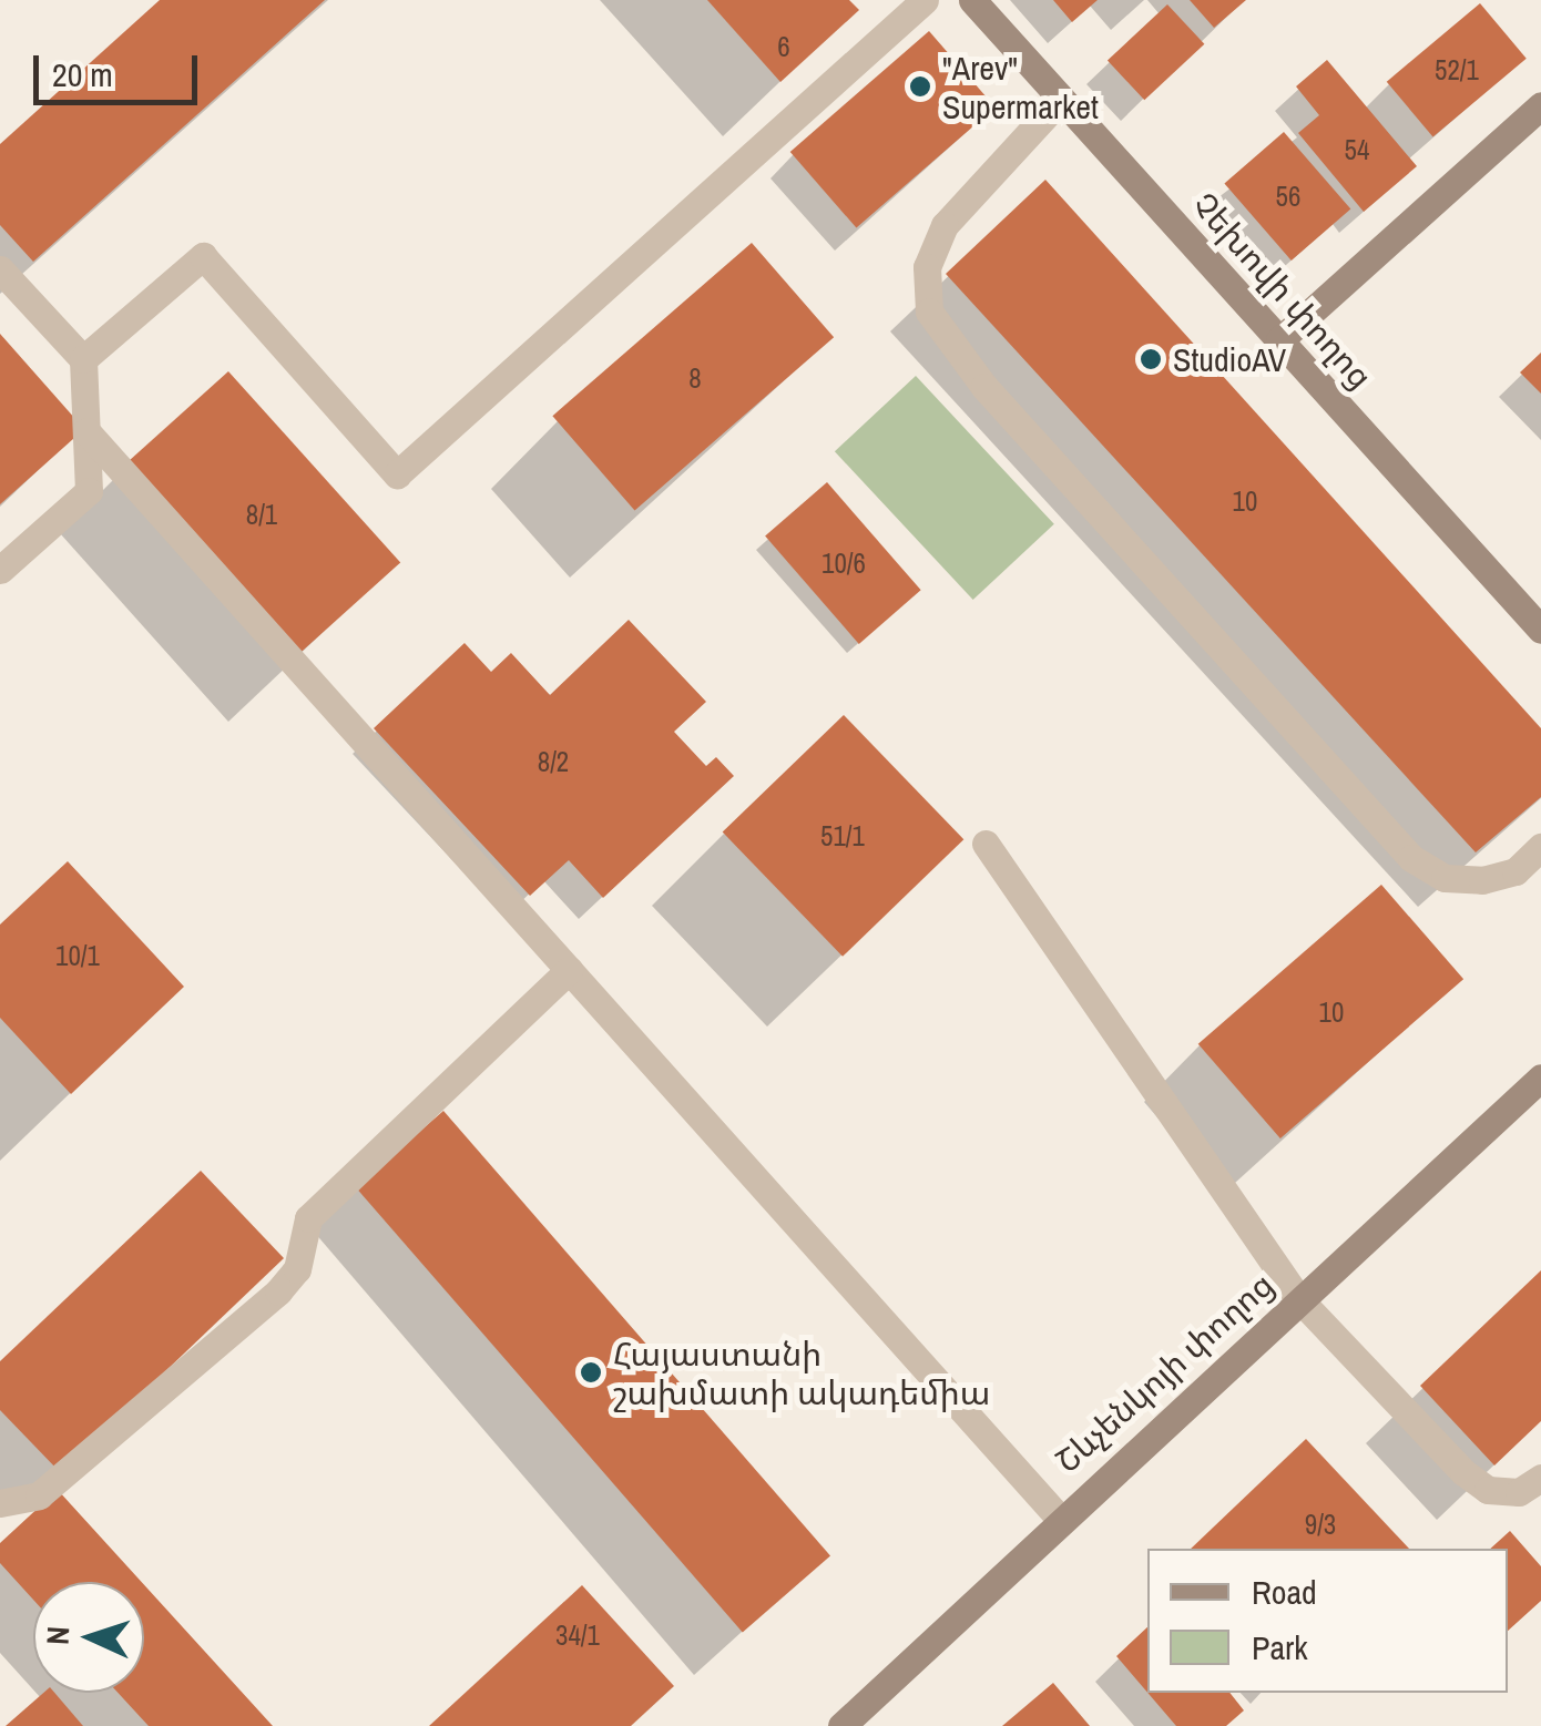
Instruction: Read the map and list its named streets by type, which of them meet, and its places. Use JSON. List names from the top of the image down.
{
  "streets": {
    "street": ["Չեխովի փողոց", "Շևչենկոյի փողոց"]
  },
  "places": ["\"Arev\" Supermarket", "StudioAV", "Հայաստանի շախմատի ակադեմիա"],
  "house_numbers": [
    "6",
    "52/1",
    "54",
    "56",
    "8",
    "10",
    "8/1",
    "10/6",
    "8/2",
    "51/1",
    "10/1",
    "10",
    "9/3",
    "34/1"
  ],
  "legend": ["Road", "Park"],
  "scale_bar": "20 m",
  "north": "left"
}
